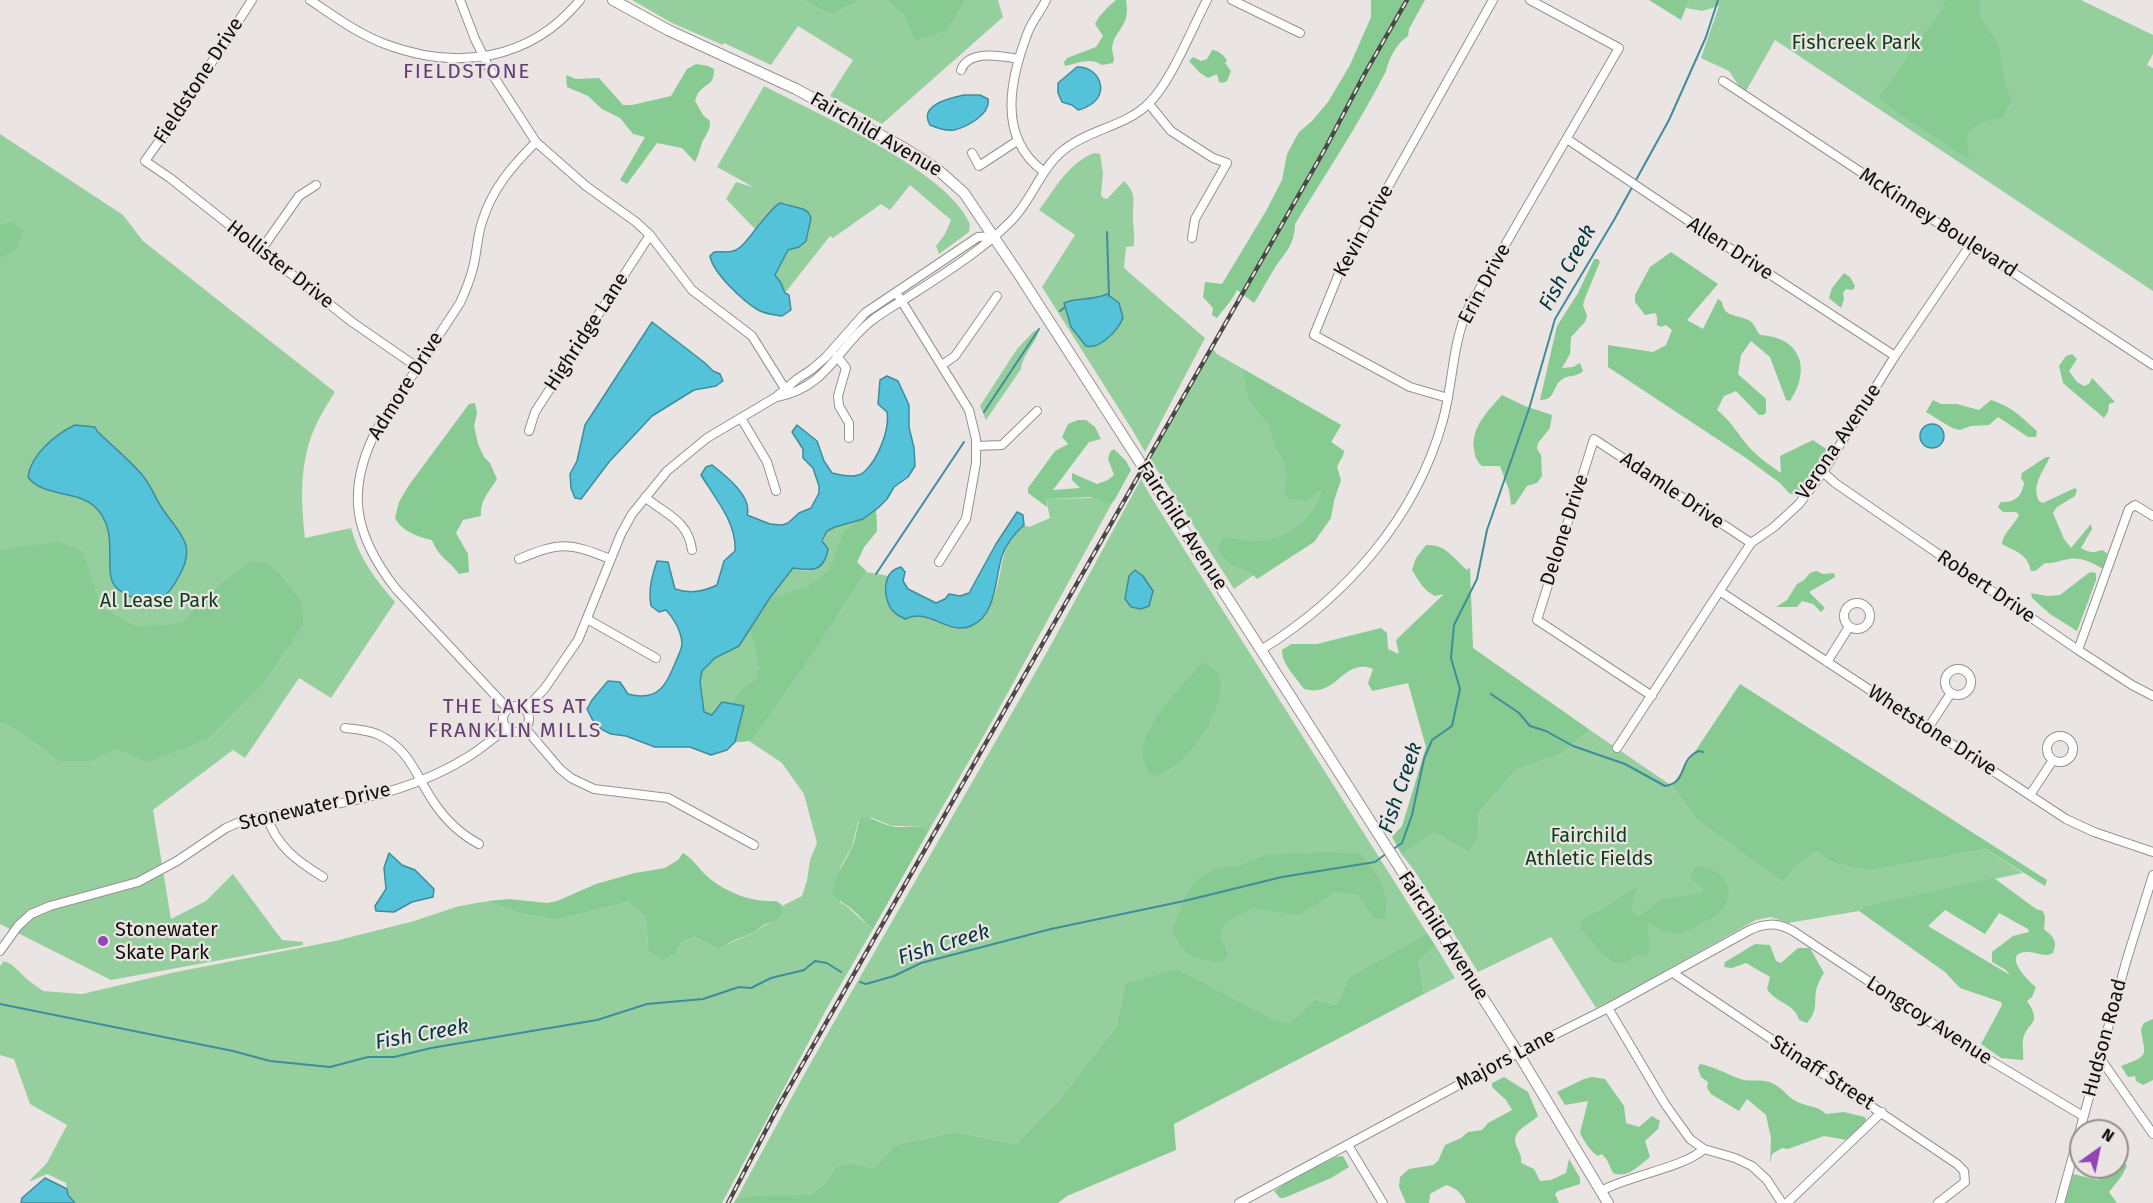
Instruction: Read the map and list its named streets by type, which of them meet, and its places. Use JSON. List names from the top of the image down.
{
  "streets": {
    "main road": ["Fairchild Avenue"],
    "street": [
      "Fieldstone Drive",
      "McKinney Boulevard",
      "Kevin Drive",
      "Allen Drive",
      "Hollister Drive",
      "Erin Drive",
      "Highridge Lane",
      "Admore Drive",
      "Verona Avenue",
      "Adamle Drive",
      "Delone Drive",
      "Robert Drive",
      "Whetstone Drive",
      "Stonewater Drive",
      "Longcoy Avenue",
      "Hudson Road",
      "Majors Lane",
      "Stinaff Street"
    ]
  },
  "crossings": [
    ["Fieldstone Drive", "Hollister Drive"],
    ["Fairchild Avenue", "Erin Drive"],
    ["Fairchild Avenue", "Majors Lane"],
    ["McKinney Boulevard", "Verona Avenue"],
    ["Kevin Drive", "Erin Drive"],
    ["Allen Drive", "Erin Drive"],
    ["Allen Drive", "Verona Avenue"],
    ["Hollister Drive", "Admore Drive"],
    ["Admore Drive", "Stonewater Drive"],
    ["Verona Avenue", "Adamle Drive"],
    ["Verona Avenue", "Delone Drive"],
    ["Verona Avenue", "Robert Drive"],
    ["Verona Avenue", "Whetstone Drive"],
    ["Adamle Drive", "Delone Drive"],
    ["Longcoy Avenue", "Hudson Road"],
    ["Longcoy Avenue", "Majors Lane"],
    ["Majors Lane", "Stinaff Street"]
  ],
  "districts": ["FIELDSTONE", "THE LAKES AT FRANKLIN MILLS"],
  "water": ["Fish Creek"],
  "parks": ["Fishcreek Park", "Al Lease Park", "Fairchild Athletic Fields"],
  "places": ["Stonewater Skate Park"],
  "north": "top right"
}
